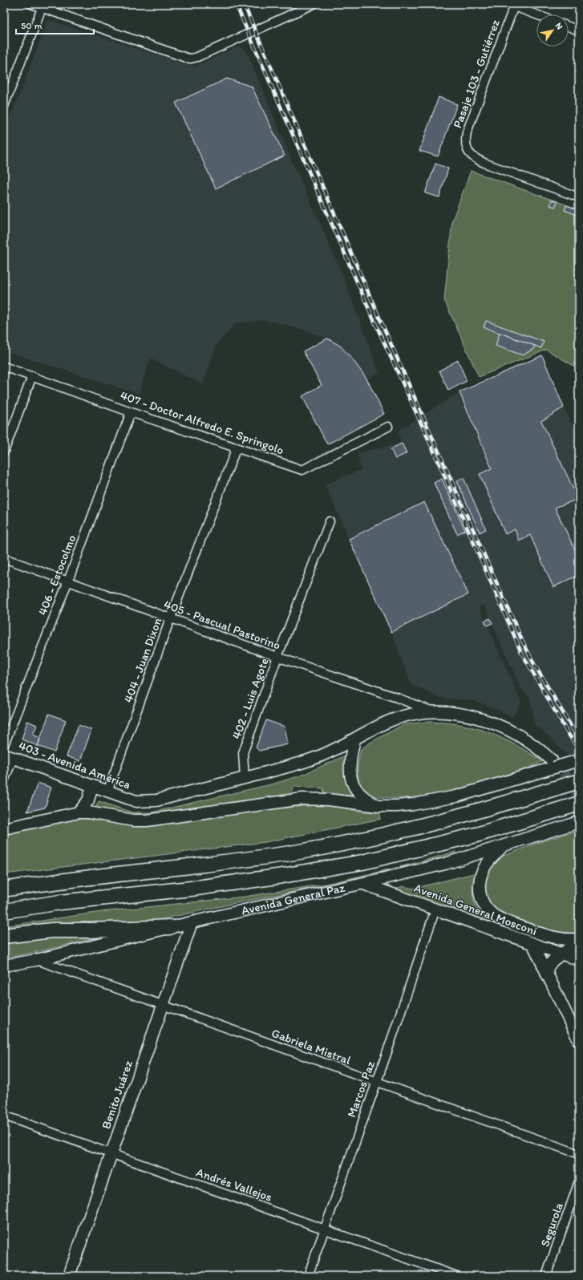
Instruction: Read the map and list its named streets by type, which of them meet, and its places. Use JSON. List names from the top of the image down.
{
  "streets": {
    "highway": ["Avenida General Paz"],
    "street": [
      "Pasaje 103 - Gutiérrez",
      "407 - Doctor Alfredo E. Springolo",
      "406 - Estocolmo",
      "405 - Pascual Pastorino",
      "404 - Juan Dixon",
      "402 - Luis Agote",
      "403 - Avenida América",
      "Avenida General Mosconi",
      "Gabriela Mistral",
      "Marcos Paz",
      "Benito Juárez",
      "Andrés Vallejos",
      "Segurola"
    ]
  },
  "crossings": [
    ["407 - Doctor Alfredo E. Springolo", "406 - Estocolmo"],
    ["407 - Doctor Alfredo E. Springolo", "404 - Juan Dixon"],
    ["406 - Estocolmo", "405 - Pascual Pastorino"],
    ["405 - Pascual Pastorino", "404 - Juan Dixon"],
    ["405 - Pascual Pastorino", "402 - Luis Agote"],
    ["404 - Juan Dixon", "403 - Avenida América"],
    ["402 - Luis Agote", "403 - Avenida América"],
    ["Avenida General Paz", "Avenida General Mosconi"],
    ["Avenida General Paz", "Gabriela Mistral"],
    ["Avenida General Paz", "Benito Juárez"],
    ["Avenida General Mosconi", "Marcos Paz"],
    ["Gabriela Mistral", "Marcos Paz"],
    ["Gabriela Mistral", "Benito Juárez"],
    ["Marcos Paz", "Andrés Vallejos"],
    ["Benito Juárez", "Andrés Vallejos"]
  ],
  "scale_bar": "50 m",
  "north": "top right"
}
